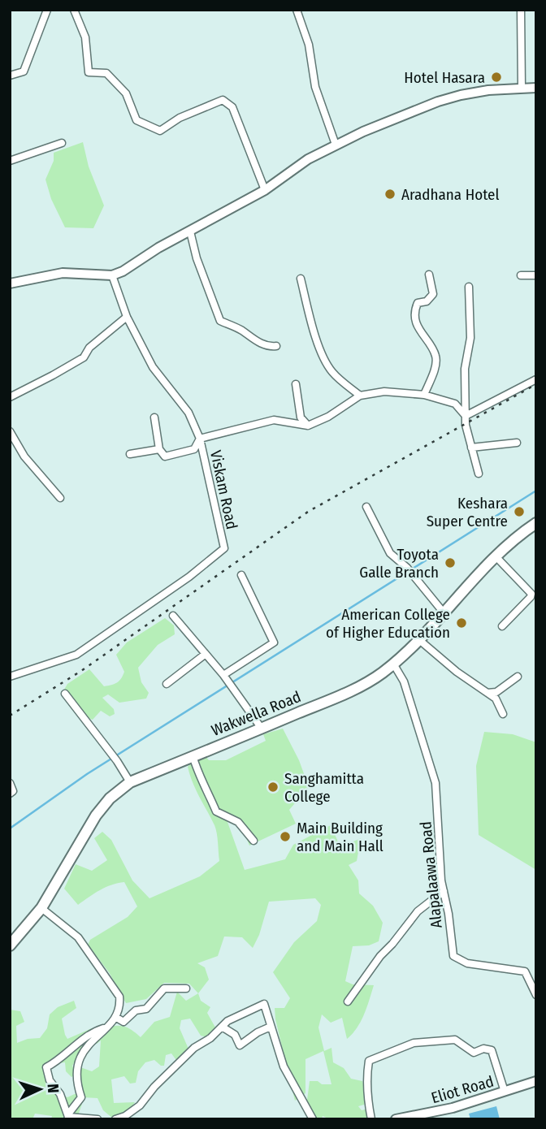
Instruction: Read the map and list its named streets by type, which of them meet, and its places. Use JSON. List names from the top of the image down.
{
  "streets": {
    "main road": ["Wakwella Road"],
    "street": ["Viskam Road", "Alapalaawa Road", "Eliot Road"]
  },
  "crossings": [
    ["Wakwella Road", "Alapalaawa Road"]
  ],
  "places": [
    "Hotel Hasara",
    "Aradhana Hotel",
    "Keshara Super Centre",
    "Toyota Galle Branch",
    "American College of Higher Education",
    "Sanghamitta College",
    "Main Building and Main Hall"
  ],
  "north": "right"
}
